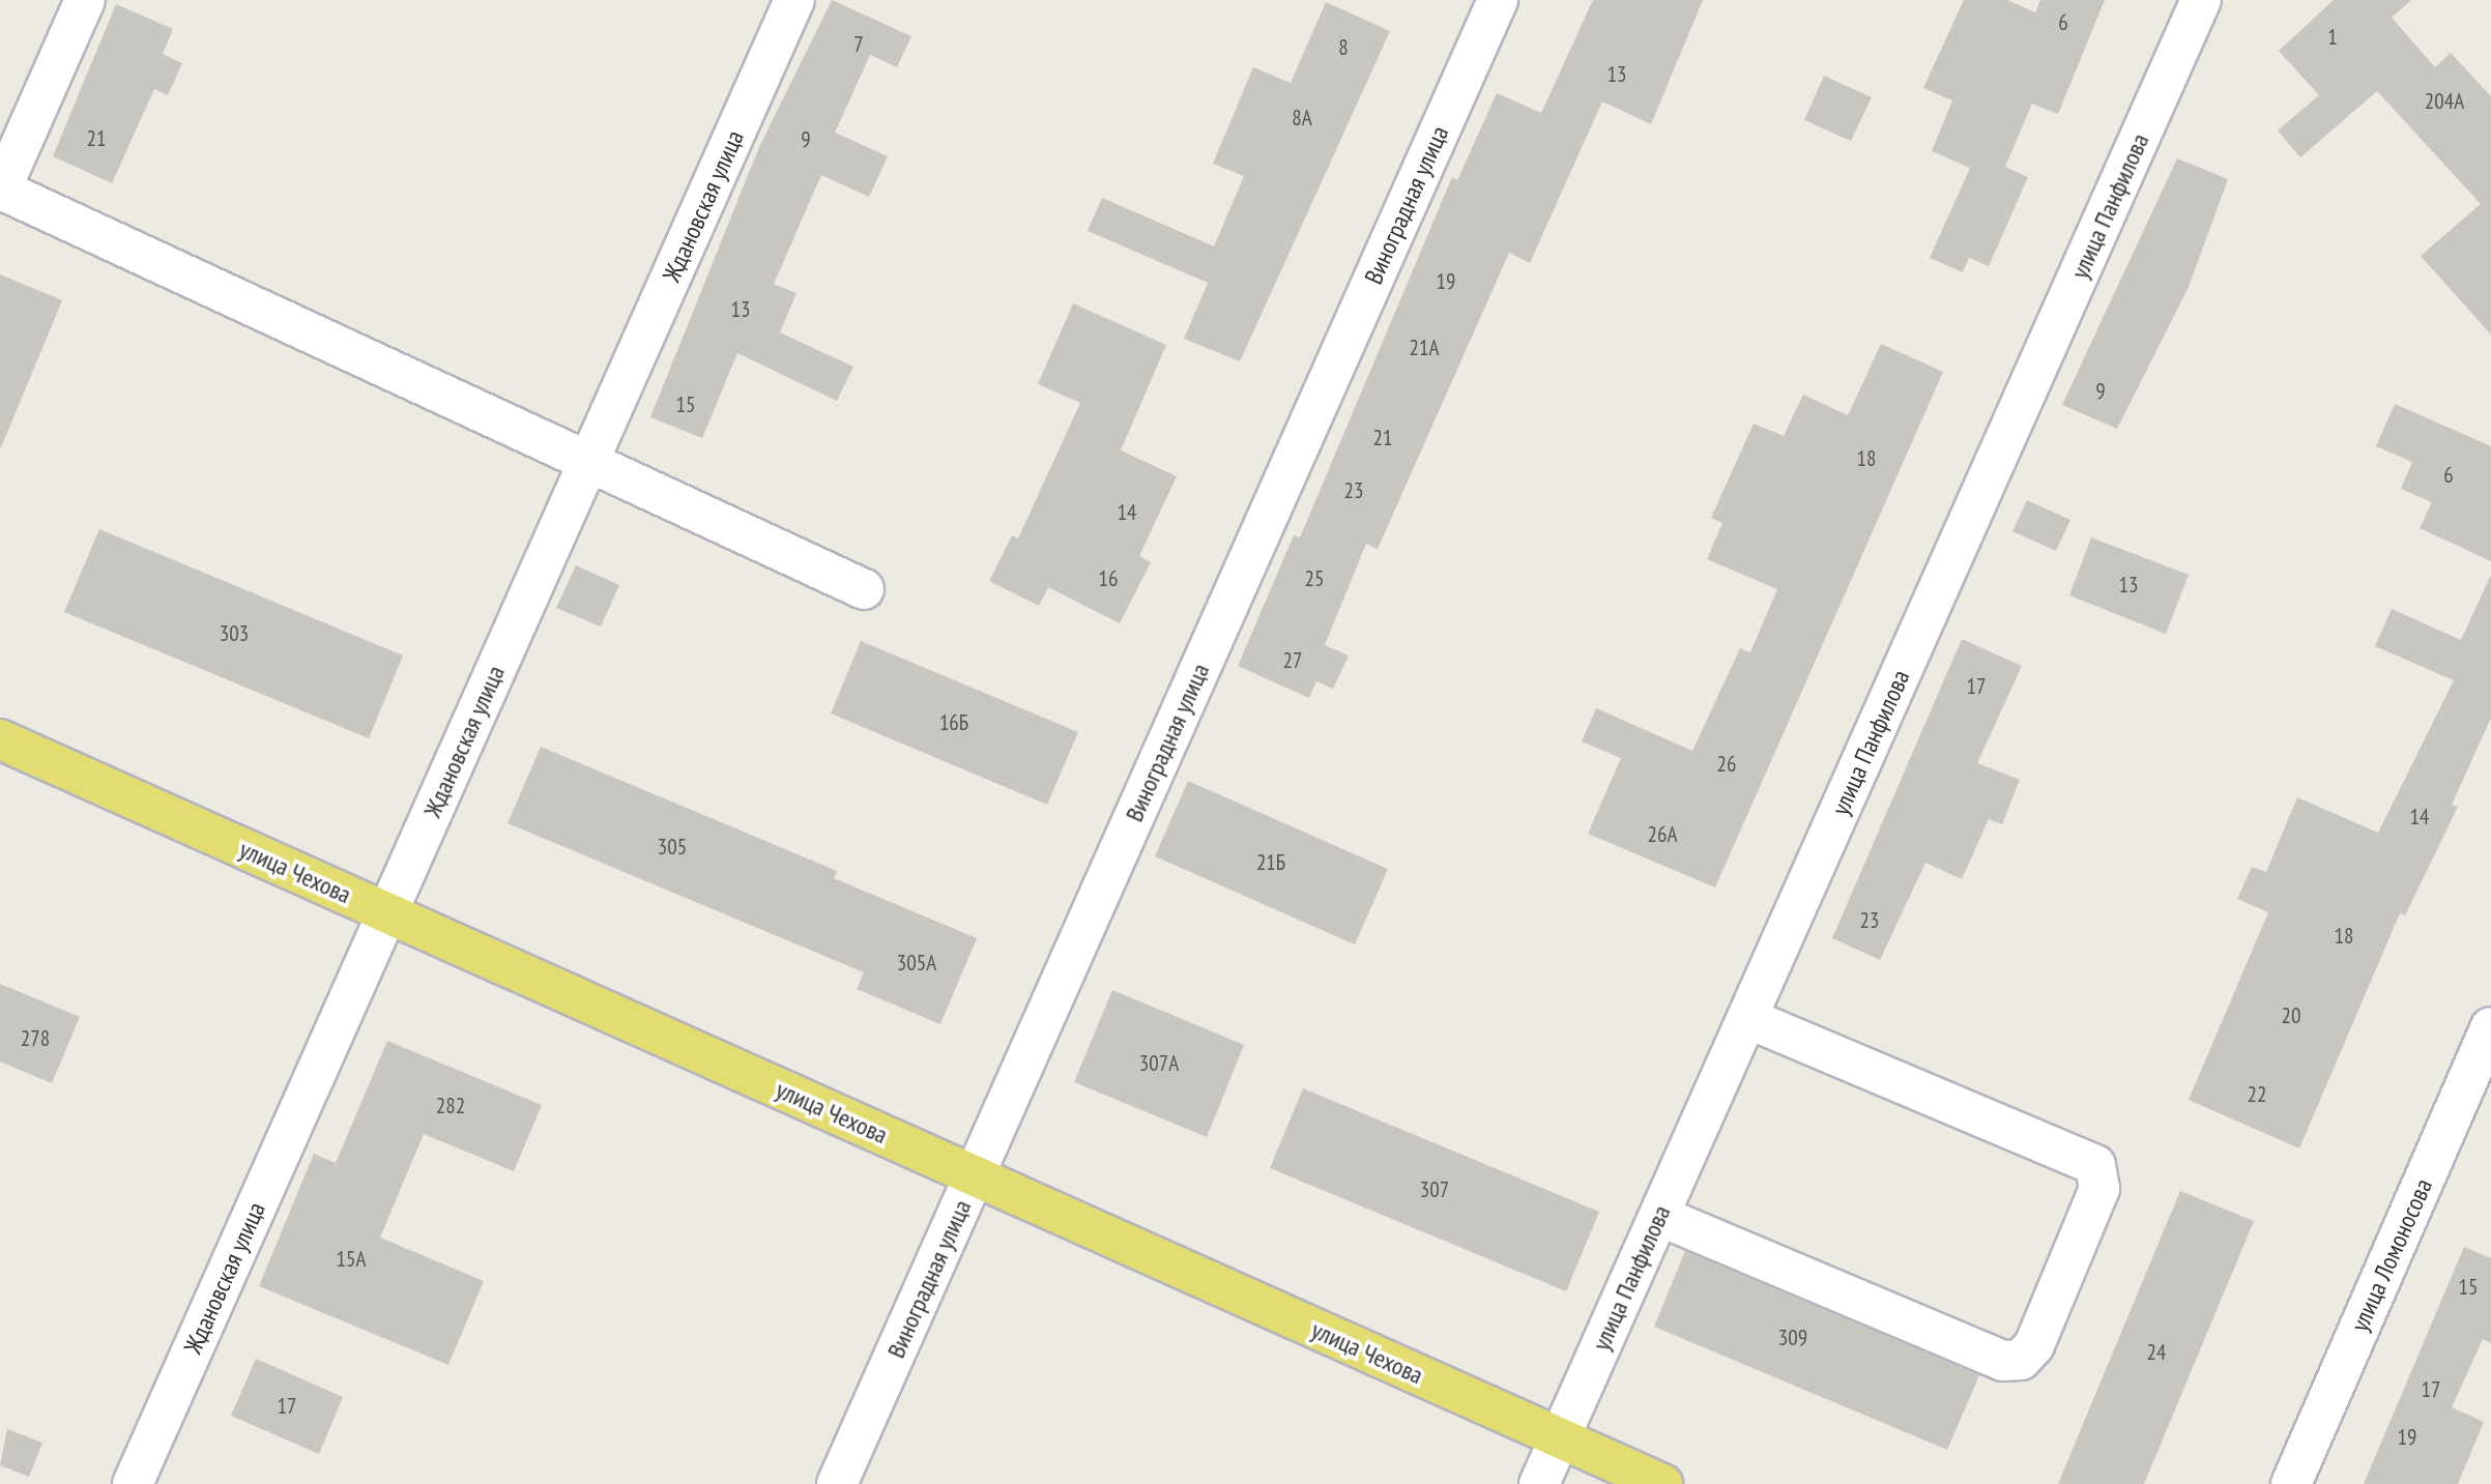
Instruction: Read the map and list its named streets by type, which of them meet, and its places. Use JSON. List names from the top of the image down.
{
  "streets": {
    "main road": ["улица Чехова"],
    "street": [
      "Виноградная улица",
      "Ждановская улица",
      "улица Панфилова",
      "улица Ломоносова"
    ]
  },
  "crossings": [
    ["Виноградная улица", "улица Чехова"],
    ["Ждановская улица", "улица Чехова"],
    ["улица Панфилова", "улица Чехова"]
  ],
  "house_numbers": [
    "6",
    "1",
    "7",
    "8",
    "13",
    "204А",
    "8А",
    "21",
    "9",
    "19",
    "13",
    "21А",
    "9",
    "15",
    "21",
    "18",
    "6",
    "23",
    "14",
    "16",
    "25",
    "13",
    "303",
    "27",
    "17",
    "16Б",
    "26",
    "14",
    "26А",
    "305",
    "21Б",
    "23",
    "18",
    "305А",
    "20",
    "278",
    "307А",
    "22",
    "282",
    "307",
    "15А",
    "15",
    "309",
    "24",
    "17",
    "17",
    "19"
  ]
}
